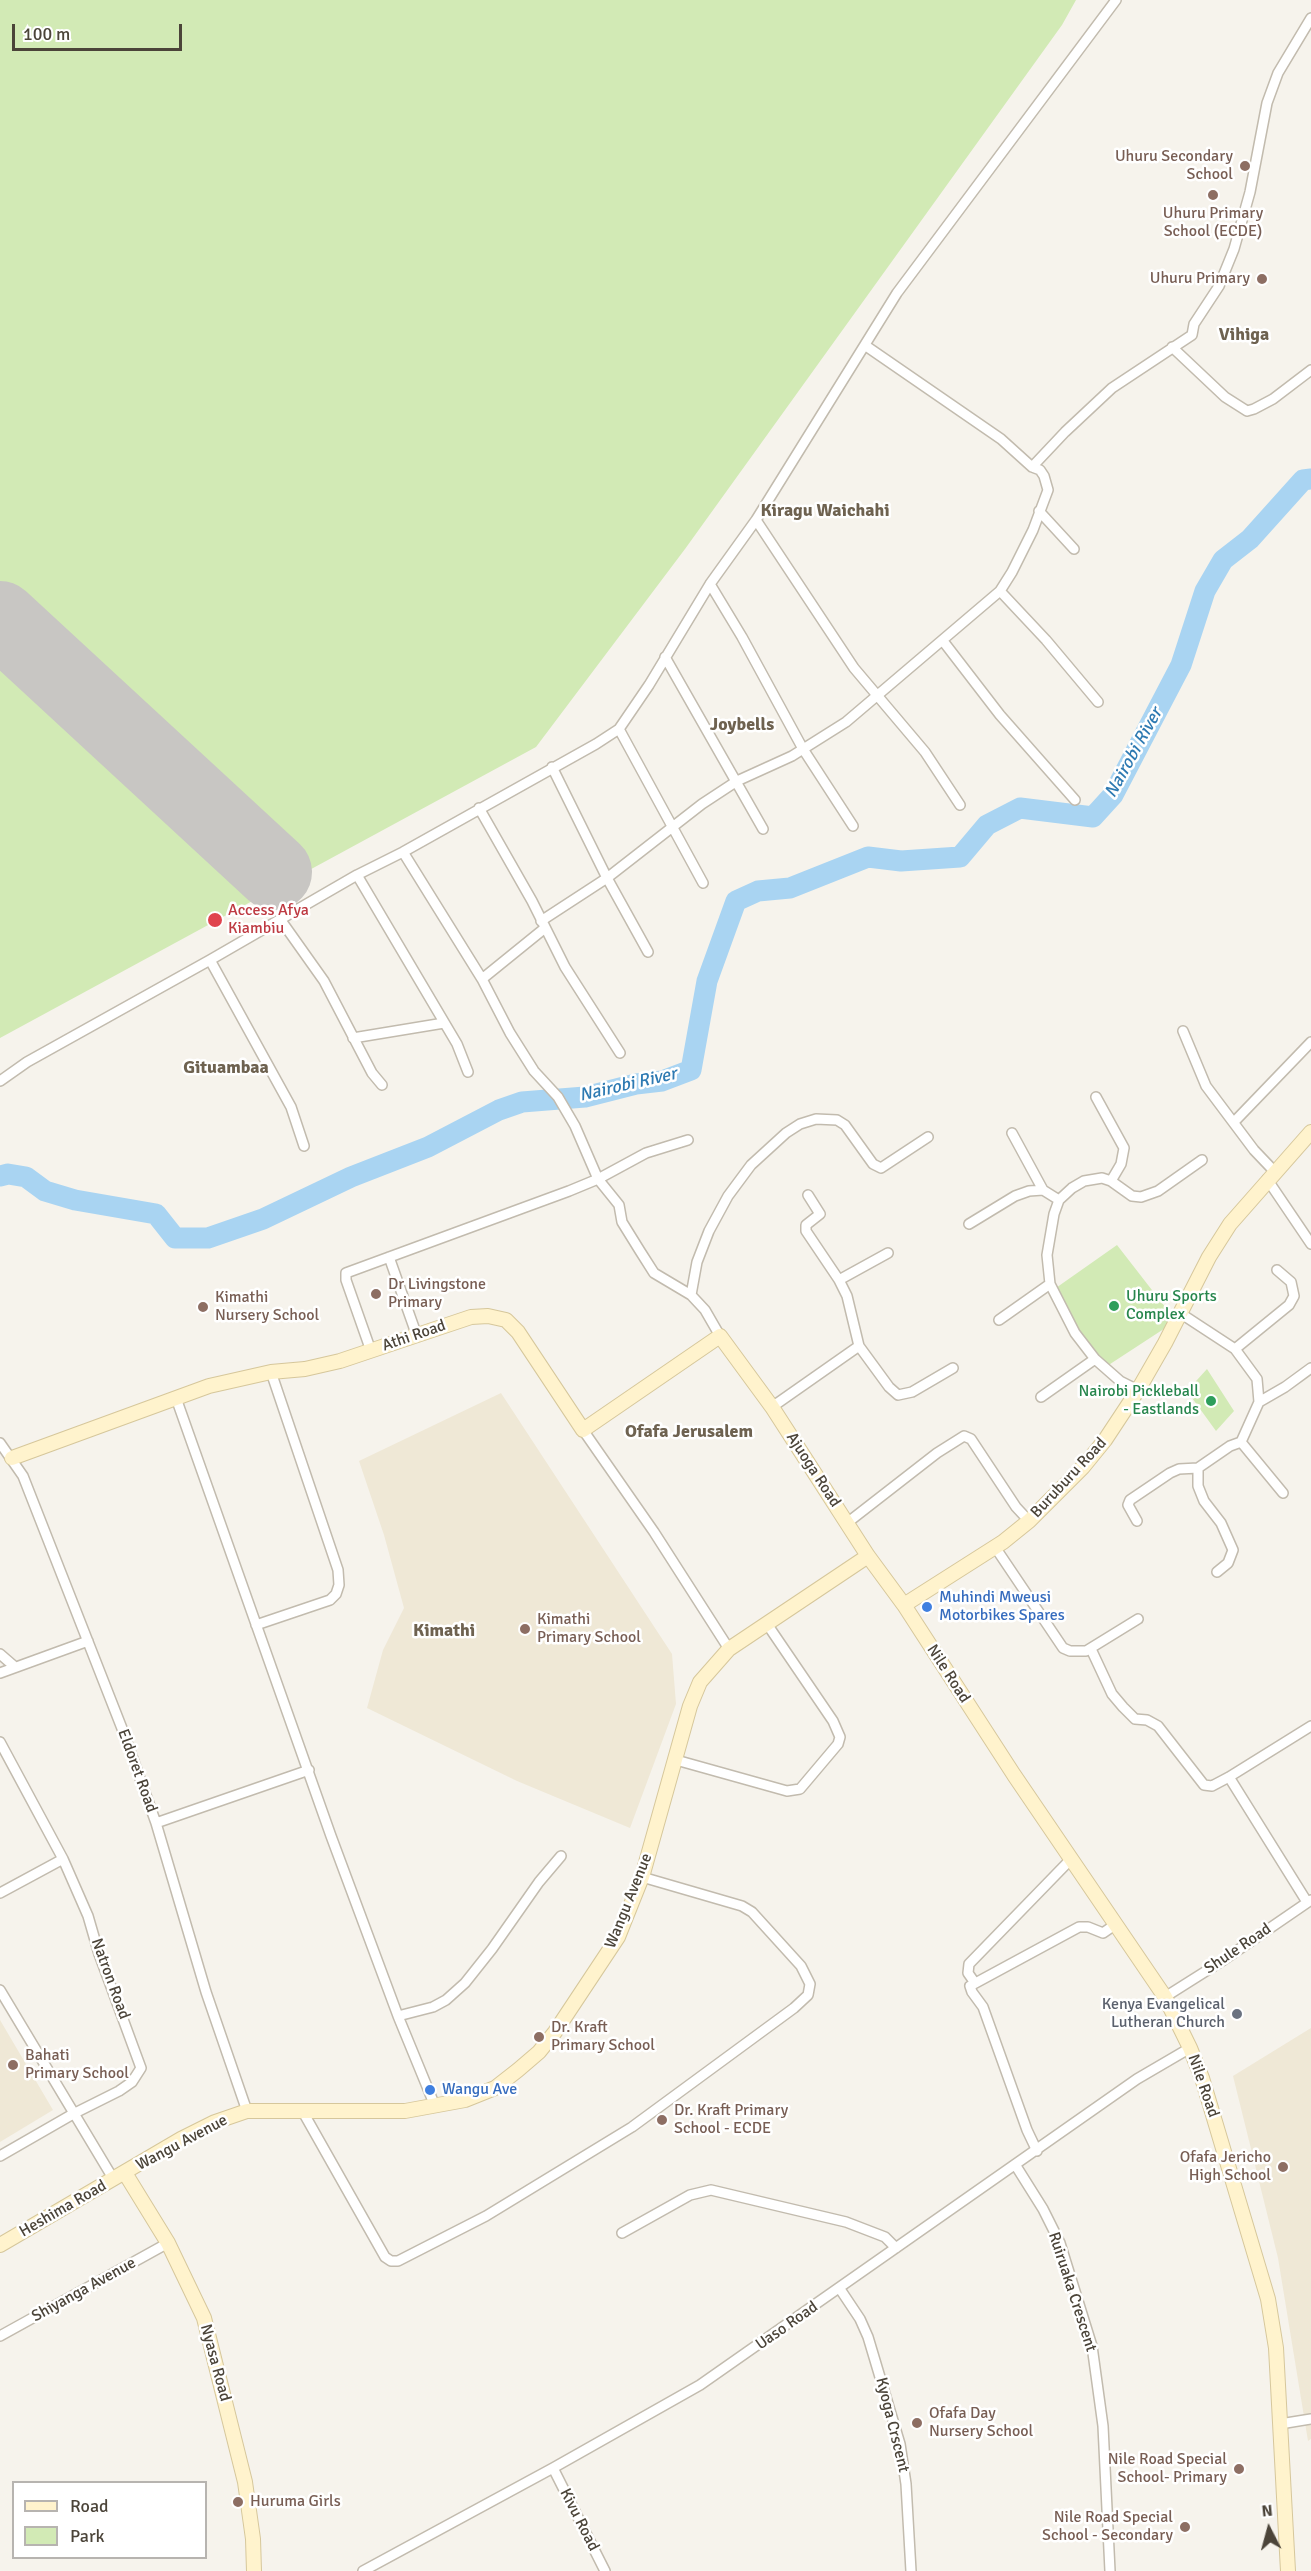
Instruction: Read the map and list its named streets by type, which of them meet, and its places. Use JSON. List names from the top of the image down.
{
  "streets": {
    "street": [
      "Athi Road",
      "Ajuoga Road",
      "Buruburu Road",
      "Nile Road",
      "Eldoret Road",
      "Wangu Avenue",
      "Shule Road",
      "Natron Road",
      "Heshima Road",
      "Shiyanga Avenue",
      "Ruiruaka Crescent",
      "Uaso Road",
      "Nyasa Road",
      "Kyoga Crscent",
      "Kivu Road"
    ]
  },
  "crossings": [
    ["Athi Road", "Eldoret Road"],
    ["Athi Road", "Wangu Avenue"],
    ["Ajuoga Road", "Buruburu Road"],
    ["Ajuoga Road", "Nile Road"],
    ["Ajuoga Road", "Wangu Avenue"],
    ["Buruburu Road", "Nile Road"],
    ["Nile Road", "Shule Road"],
    ["Nile Road", "Uaso Road"],
    ["Eldoret Road", "Wangu Avenue"],
    ["Wangu Avenue", "Heshima Road"],
    ["Wangu Avenue", "Nyasa Road"],
    ["Heshima Road", "Nyasa Road"],
    ["Shiyanga Avenue", "Nyasa Road"],
    ["Ruiruaka Crescent", "Uaso Road"],
    ["Uaso Road", "Kyoga Crscent"],
    ["Uaso Road", "Kivu Road"]
  ],
  "districts": [
    "Vihiga",
    "Kiragu Waichahi",
    "Joybells",
    "Gituambaa",
    "Ofafa Jerusalem",
    "Kimathi"
  ],
  "water": ["Nairobi River"],
  "places": [
    "Uhuru Secondary School",
    "Uhuru Primary School (ECDE)",
    "Uhuru Primary",
    "Access Afya Kiambiu",
    "Dr Livingstone Primary",
    "Uhuru Sports Complex",
    "Kimathi Nursery School",
    "Nairobi Pickleball - Eastlands",
    "Muhindi Mweusi Motorbikes Spares",
    "Kimathi Primary School",
    "Kenya Evangelical Lutheran Church",
    "Dr. Kraft Primary School",
    "Bahati Primary School",
    "Wangu Ave",
    "Dr. Kraft Primary School - ECDE",
    "Ofafa Jericho High School",
    "Ofafa Day Nursery School",
    "Nile Road Special School- Primary",
    "Huruma Girls",
    "Nile Road Special School - Secondary"
  ],
  "legend": ["Road", "Park"],
  "scale_bar": "100 m",
  "north": "top"
}
